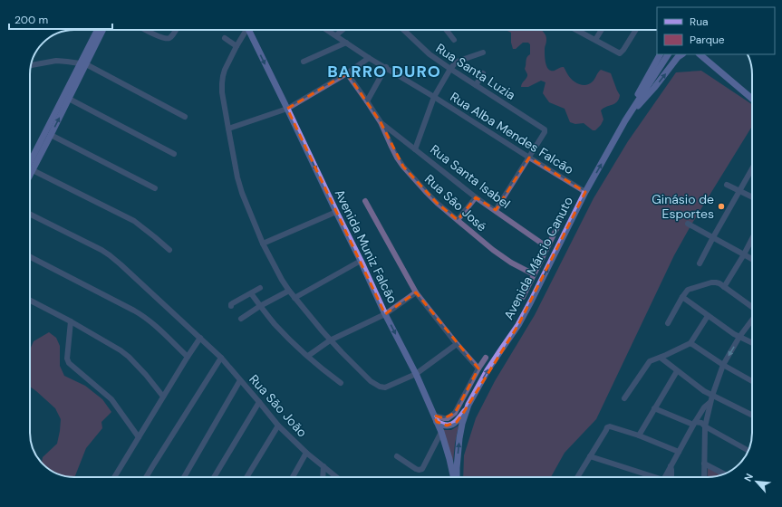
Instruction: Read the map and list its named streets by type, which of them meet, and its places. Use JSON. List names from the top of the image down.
{
  "streets": {
    "main road": ["Avenida Muniz Falcão", "Avenida Márcio Canuto"],
    "street": [
      "Rua Santa Luzia",
      "Rua Alba Mendes Falcão",
      "Rua Santa Isabel",
      "Rua São José",
      "Rua São João"
    ]
  },
  "crossings": [
    ["Rua Santa Luzia", "Rua Alba Mendes Falcão"],
    ["Rua Alba Mendes Falcão", "Avenida Márcio Canuto"],
    ["Rua Santa Isabel", "Rua São José"]
  ],
  "one_way": ["Avenida Muniz Falcão", "Avenida Márcio Canuto"],
  "districts": ["BARRO DURO"],
  "places": ["Ginásio de Esportes"],
  "legend": ["Rua", "Parque"],
  "scale_bar": "200 m",
  "north": "top left"
}
